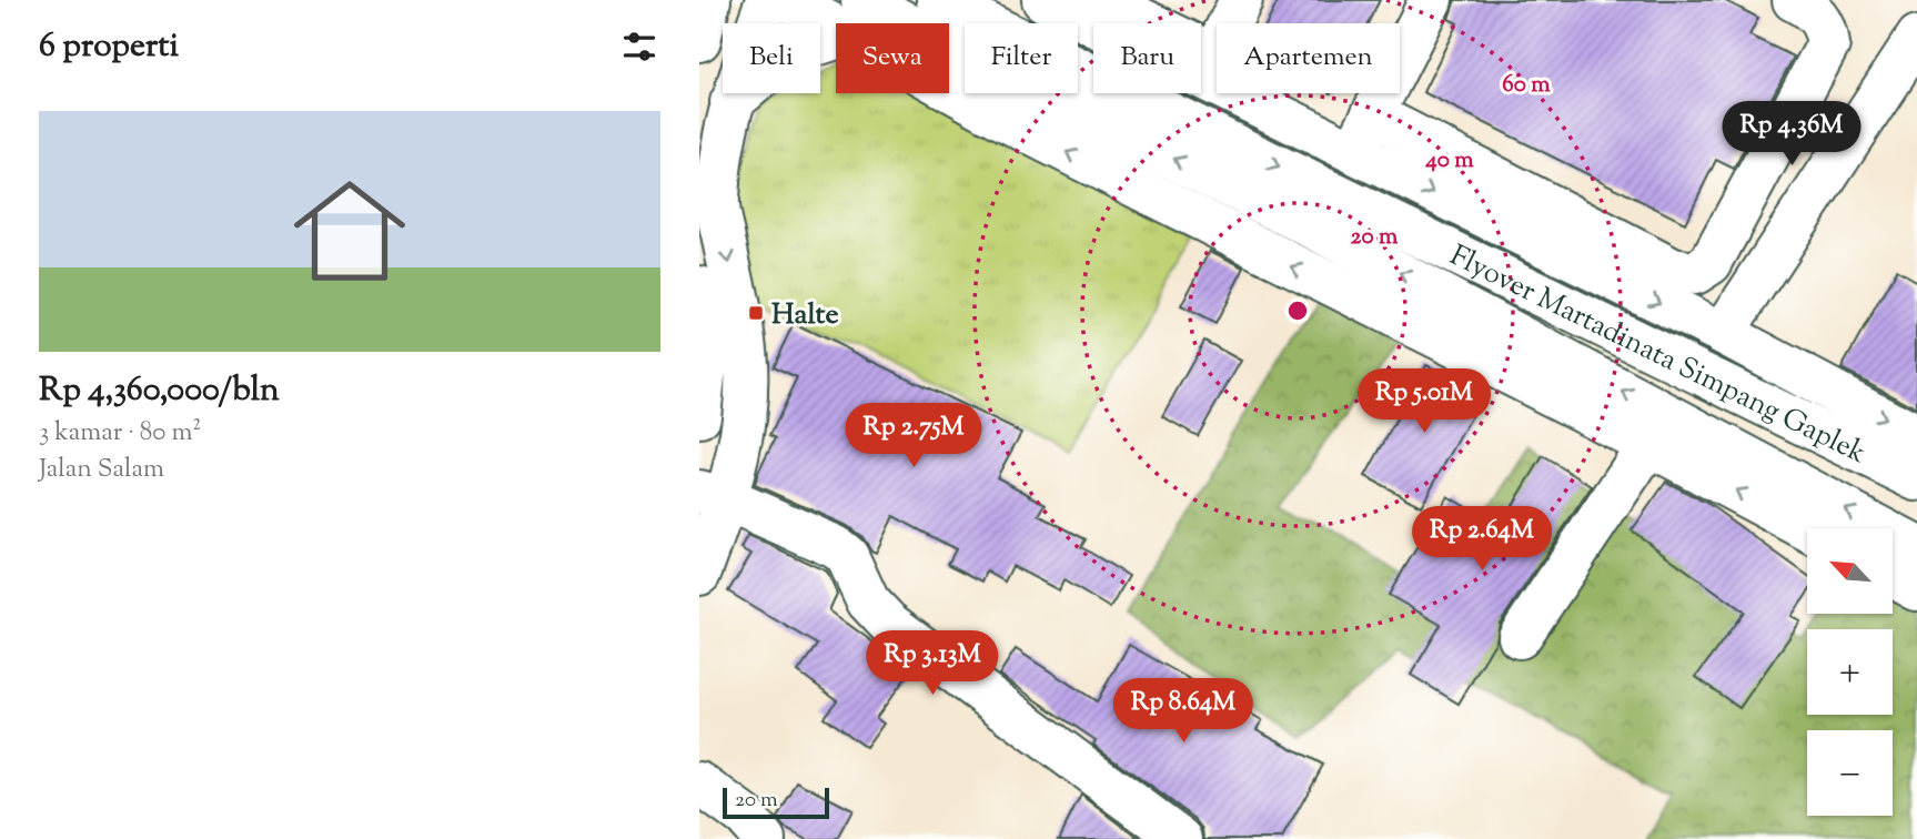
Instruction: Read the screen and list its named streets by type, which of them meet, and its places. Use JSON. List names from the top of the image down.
{
  "streets": {
    "main road": ["Flyover Martadinata Simpang Gaplek"]
  },
  "places": {
    "transit": ["Halte"]
  },
  "scale_bar": "20 m",
  "north": "top left",
  "page": {
    "heading": "6 properti",
    "chip": [
      "Beli",
      "Sewa",
      "Filter",
      "Baru",
      "Apartemen"
    ],
    "list": [
      {
        "name": "Rp 4,360,000/bln",
        "note": "3 kamar · 80 m² · Jalan Salam"
      }
    ],
    "price": [
      "Rp 4.36M",
      "Rp 5.01M",
      "Rp 2.75M",
      "Rp 2.64M",
      "Rp 3.13M",
      "Rp 8.64M"
    ],
    "map_buttons": ["+", "−"],
    "scale": "20 m"
  },
  "rings": ["60 m", "40 m", "20 m"]
}
